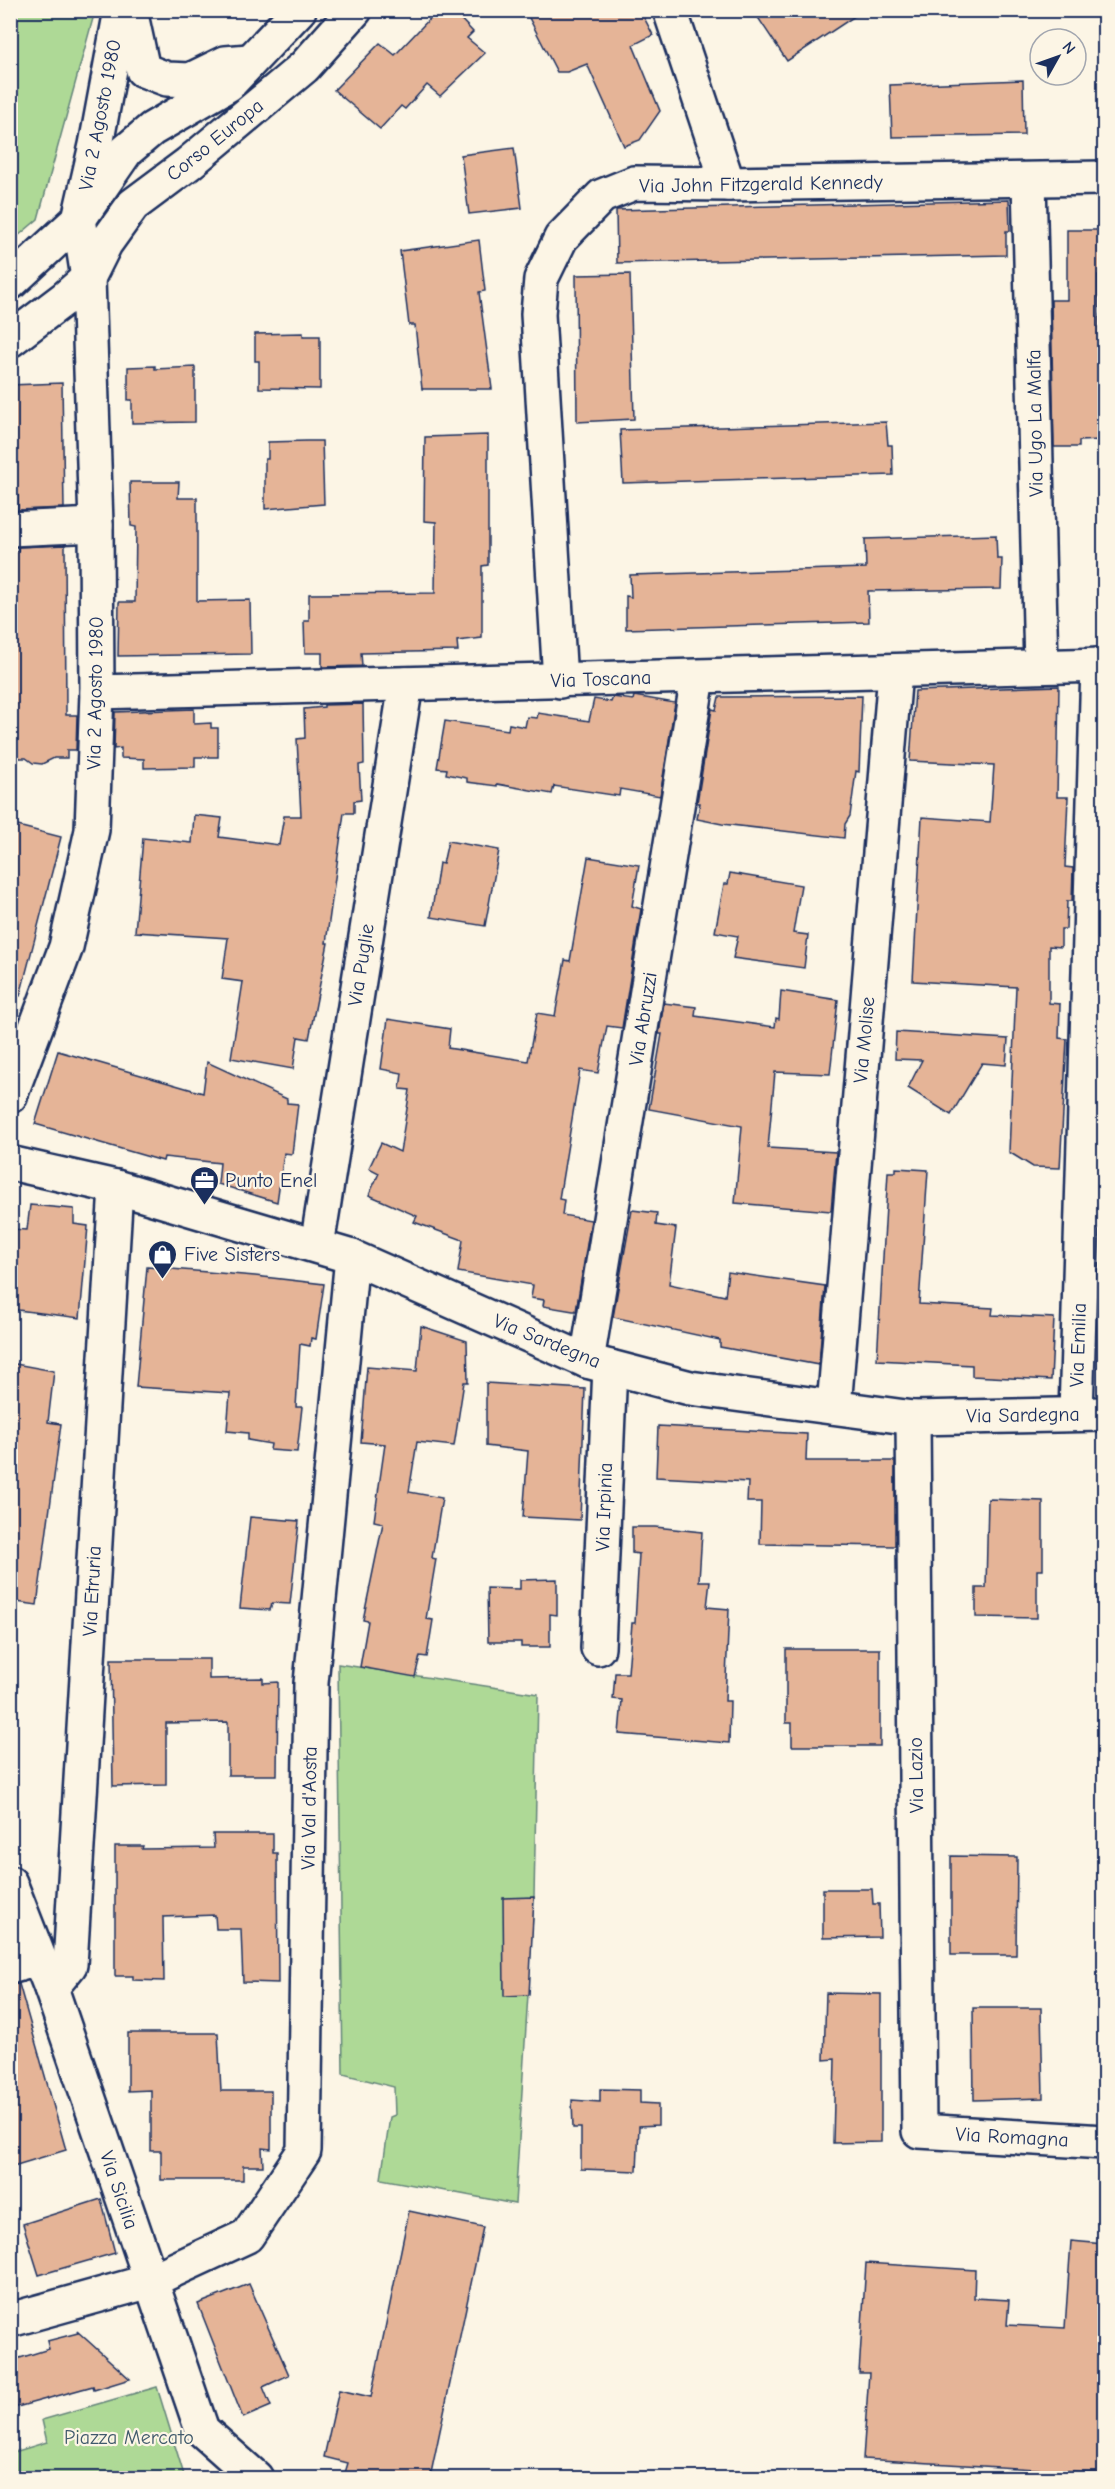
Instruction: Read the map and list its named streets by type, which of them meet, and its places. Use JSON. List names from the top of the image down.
{
  "streets": {
    "street": [
      "Via 2 Agosto 1980",
      "Corso Europa",
      "Via John Fitzgerald Kennedy",
      "Via Ugo La Malfa",
      "Via Toscana",
      "Via Puglie",
      "Via Abruzzi",
      "Via Molise",
      "Via Sardegna",
      "Via Emilia",
      "Via Irpinia",
      "Via Etruria",
      "Via Lazio",
      "Via Val d'Aosta",
      "Via Romagna",
      "Via Sicilia"
    ]
  },
  "crossings": [
    ["Via 2 Agosto 1980", "Corso Europa"],
    ["Via 2 Agosto 1980", "Via Toscana"],
    ["Via John Fitzgerald Kennedy", "Via Ugo La Malfa"],
    ["Via John Fitzgerald Kennedy", "Via Toscana"],
    ["Via Ugo La Malfa", "Via Toscana"],
    ["Via Toscana", "Via Puglie"],
    ["Via Toscana", "Via Abruzzi"],
    ["Via Toscana", "Via Molise"],
    ["Via Toscana", "Via Emilia"],
    ["Via Puglie", "Via Sardegna"],
    ["Via Abruzzi", "Via Sardegna"],
    ["Via Abruzzi", "Via Irpinia"],
    ["Via Molise", "Via Sardegna"],
    ["Via Sardegna", "Via Emilia"],
    ["Via Sardegna", "Via Irpinia"],
    ["Via Sardegna", "Via Etruria"],
    ["Via Sardegna", "Via Lazio"],
    ["Via Sardegna", "Via Val d'Aosta"],
    ["Via Etruria", "Via Sicilia"],
    ["Via Lazio", "Via Romagna"],
    ["Via Val d'Aosta", "Via Sicilia"]
  ],
  "parks": ["Piazza Mercato"],
  "places": {
    "office": ["Punto Enel"],
    "shop": ["Five Sisters"]
  },
  "north": "top right"
}
